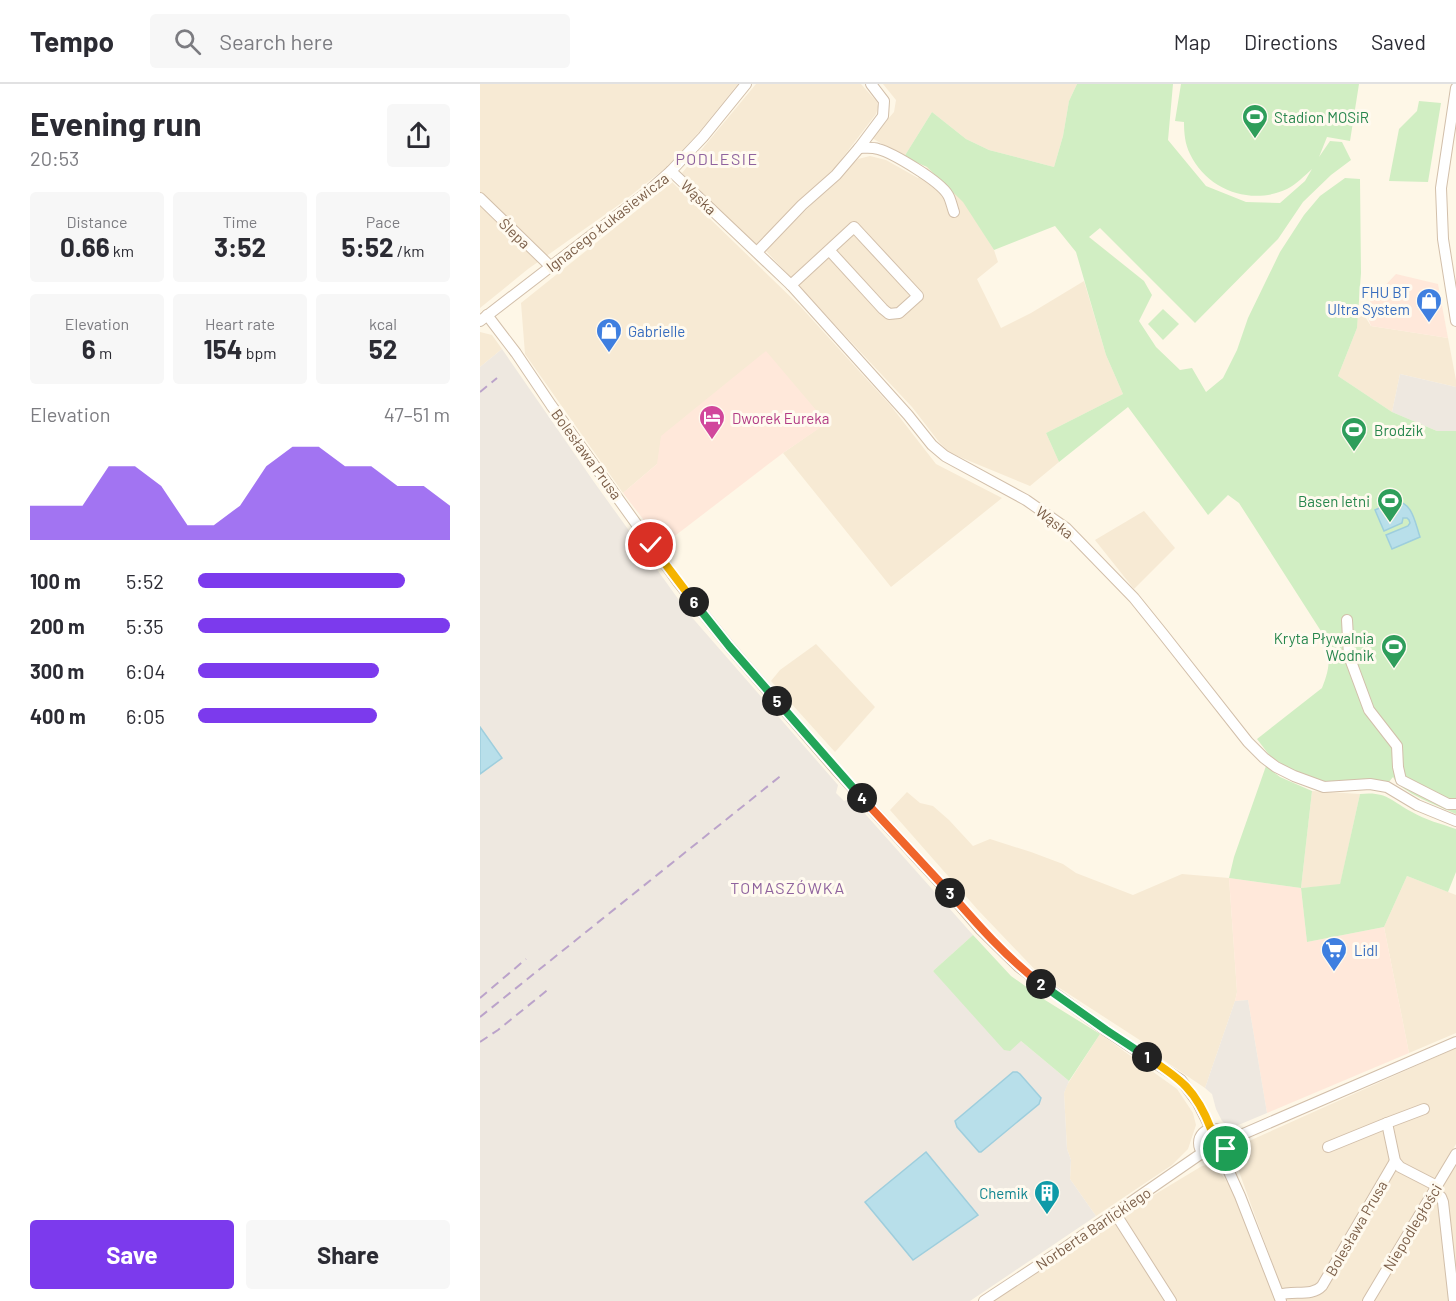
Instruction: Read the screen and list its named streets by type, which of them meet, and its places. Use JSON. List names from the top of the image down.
{
  "streets": {
    "street": [
      "Wąska",
      "Ignacego Łukasiewicza",
      "Ślepa",
      "Bolesława Prusa",
      "Niepodległości",
      "Norberta Barlickiego"
    ]
  },
  "crossings": [
    ["Wąska", "Ignacego Łukasiewicza"],
    ["Ignacego Łukasiewicza", "Ślepa"],
    ["Ignacego Łukasiewicza", "Bolesława Prusa"],
    ["Bolesława Prusa", "Norberta Barlickiego"]
  ],
  "districts": ["PODLESIE", "TOMASZÓWKA"],
  "places": {
    "sports": [
      "Stadion MOSiR",
      "Brodzik",
      "Basen letni",
      "Kryta Pływalnia Wodnik"
    ],
    "shop": ["FHU BT Ultra System", "Gabrielle"],
    "hotel": ["Dworek Eureka"],
    "supermarket": ["Lidl"],
    "building": ["Chemik"]
  },
  "page": {
    "header": "Tempo",
    "search": "Search here",
    "nav": ["Map", "Directions", "Saved"],
    "heading": ["Evening run", "20:53"],
    "stats": [
      ["Distance", "0.66 km"],
      ["Time", "3:52"],
      ["Pace", "5:52 /km"],
      ["Elevation", "6 m"],
      ["Heart rate", "154 bpm"],
      ["kcal", "52"]
    ],
    "chart": ["Elevation", "47–51 m"],
    "list": [
      {
        "name": "100 m",
        "note": "5:52"
      },
      {
        "name": "200 m",
        "note": "5:35"
      },
      {
        "name": "300 m",
        "note": "6:04"
      },
      {
        "name": "400 m",
        "note": "6:05"
      }
    ],
    "pins": [
      "6",
      "5",
      "4",
      "3",
      "2",
      "1"
    ],
    "buttons": ["Save", "Share"]
  }
}
